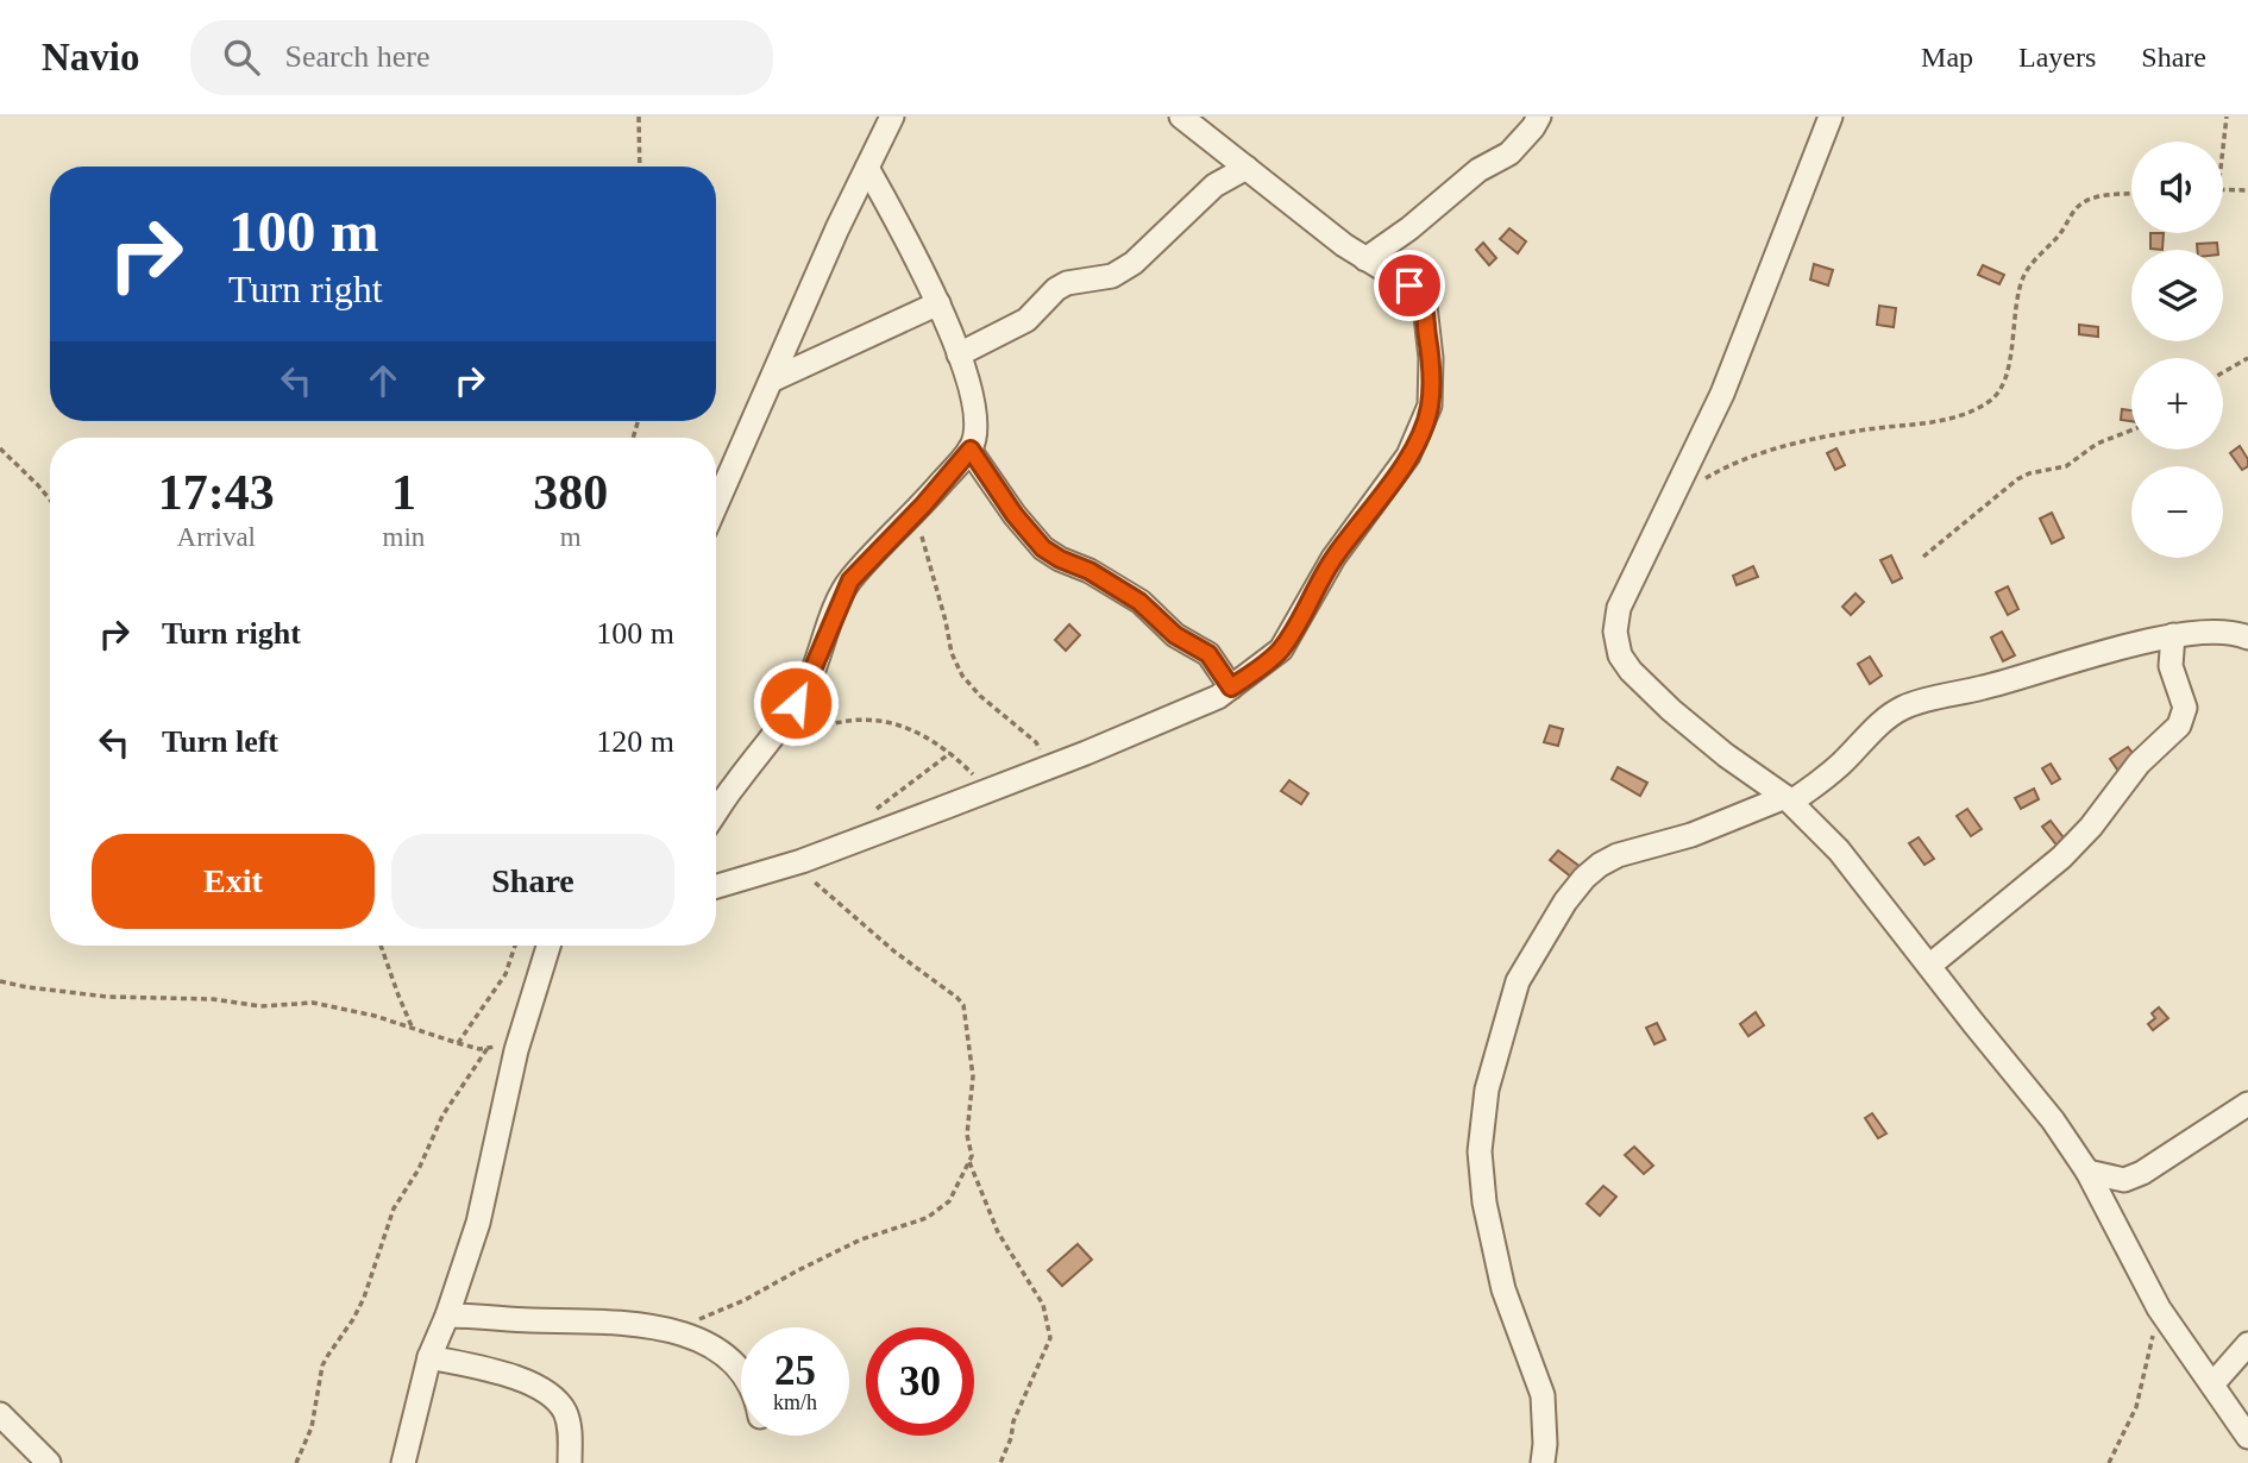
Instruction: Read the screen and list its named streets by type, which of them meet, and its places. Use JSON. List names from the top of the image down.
{
  "page": {
    "header": "Navio",
    "search": "Search here",
    "nav": ["Map", "Layers", "Share"],
    "map_buttons": ["+", "−"],
    "turn": ["100 m", "Turn right"],
    "eta": [
      "17:43",
      "Arrival",
      "1",
      "min",
      "380",
      "m"
    ],
    "list": [
      {
        "name": "Turn right",
        "value": "100 m"
      },
      {
        "name": "Turn left",
        "value": "120 m"
      }
    ],
    "buttons": ["Exit", "Share"],
    "speed": "25 km/h",
    "limit": "30"
  }
}
